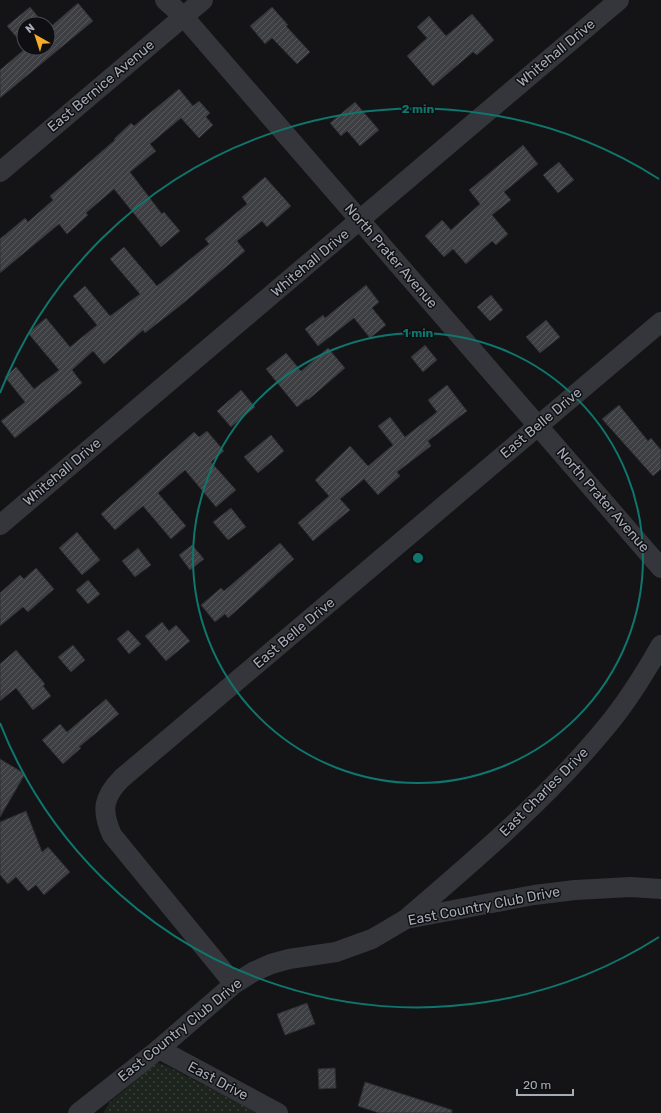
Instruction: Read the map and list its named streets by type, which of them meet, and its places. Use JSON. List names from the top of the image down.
{
  "streets": {
    "street": [
      "Whitehall Drive",
      "East Bernice Avenue",
      "North Prater Avenue",
      "East Belle Drive",
      "East Charles Drive",
      "East Country Club Drive",
      "East Drive"
    ]
  },
  "crossings": [
    ["Whitehall Drive", "North Prater Avenue"],
    ["East Bernice Avenue", "North Prater Avenue"],
    ["North Prater Avenue", "East Belle Drive"],
    ["East Belle Drive", "East Country Club Drive"],
    ["East Charles Drive", "East Country Club Drive"],
    ["East Country Club Drive", "East Drive"]
  ],
  "scale_bar": "20 m",
  "north": "top left",
  "rings": ["2 min", "1 min"]
}
